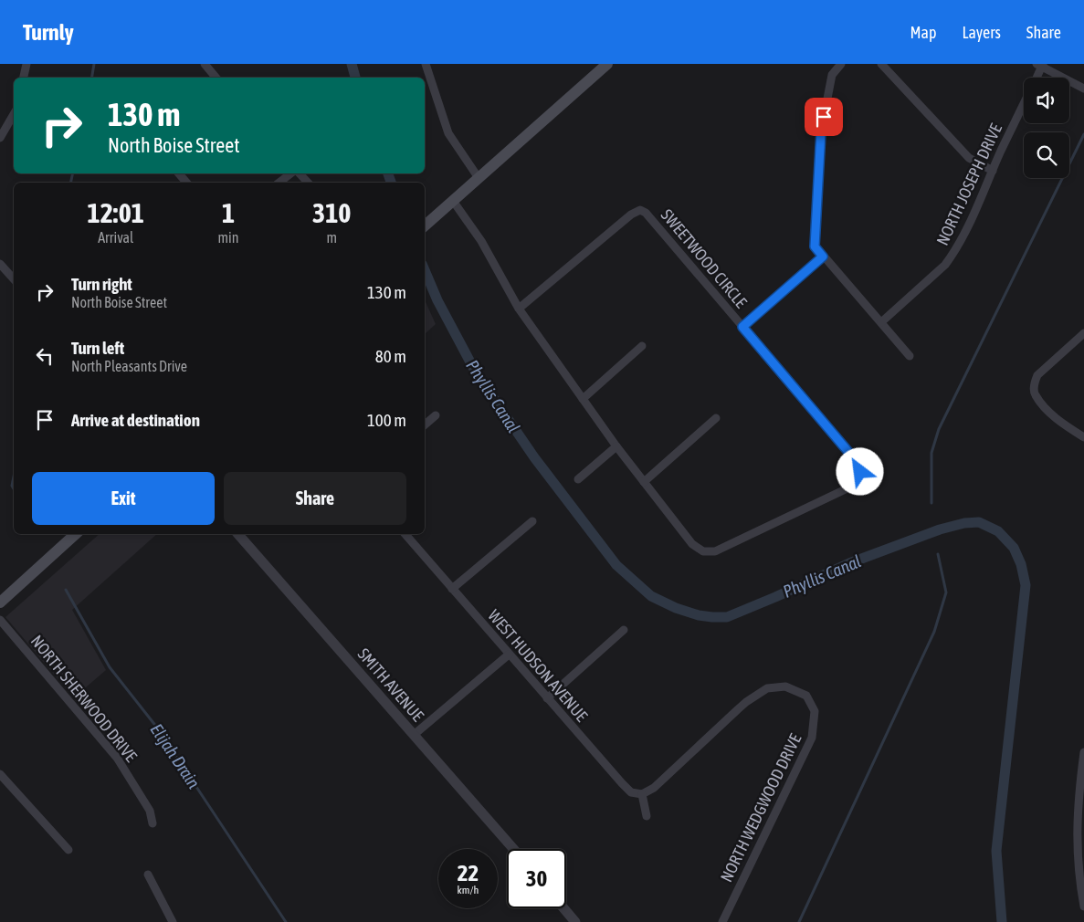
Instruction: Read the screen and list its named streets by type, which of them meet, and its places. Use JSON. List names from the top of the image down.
{
  "streets": {
    "street": [
      "NORTH JOSEPH DRIVE",
      "SWEETWOOD CIRCLE",
      "WEST HUDSON AVENUE",
      "SMITH AVENUE",
      "NORTH SHERWOOD DRIVE",
      "NORTH WEDGWOOD DRIVE"
    ]
  },
  "crossings": [
    ["WEST HUDSON AVENUE", "NORTH WEDGWOOD DRIVE"]
  ],
  "water": ["Phyllis Canal", "Elijah Drain"],
  "page": {
    "header": "Turnly",
    "nav": ["Map", "Layers", "Share"],
    "turn": ["130 m", "North Boise Street"],
    "eta": [
      "12:01",
      "Arrival",
      "1",
      "min",
      "310",
      "m"
    ],
    "list": [
      {
        "name": "Turn right",
        "note": "North Boise Street",
        "value": "130 m"
      },
      {
        "name": "Turn left",
        "note": "North Pleasants Drive",
        "value": "80 m"
      },
      {
        "name": "Arrive at destination",
        "value": "100 m"
      }
    ],
    "buttons": ["Exit", "Share"],
    "speed": "22 km/h",
    "limit": "30"
  }
}
